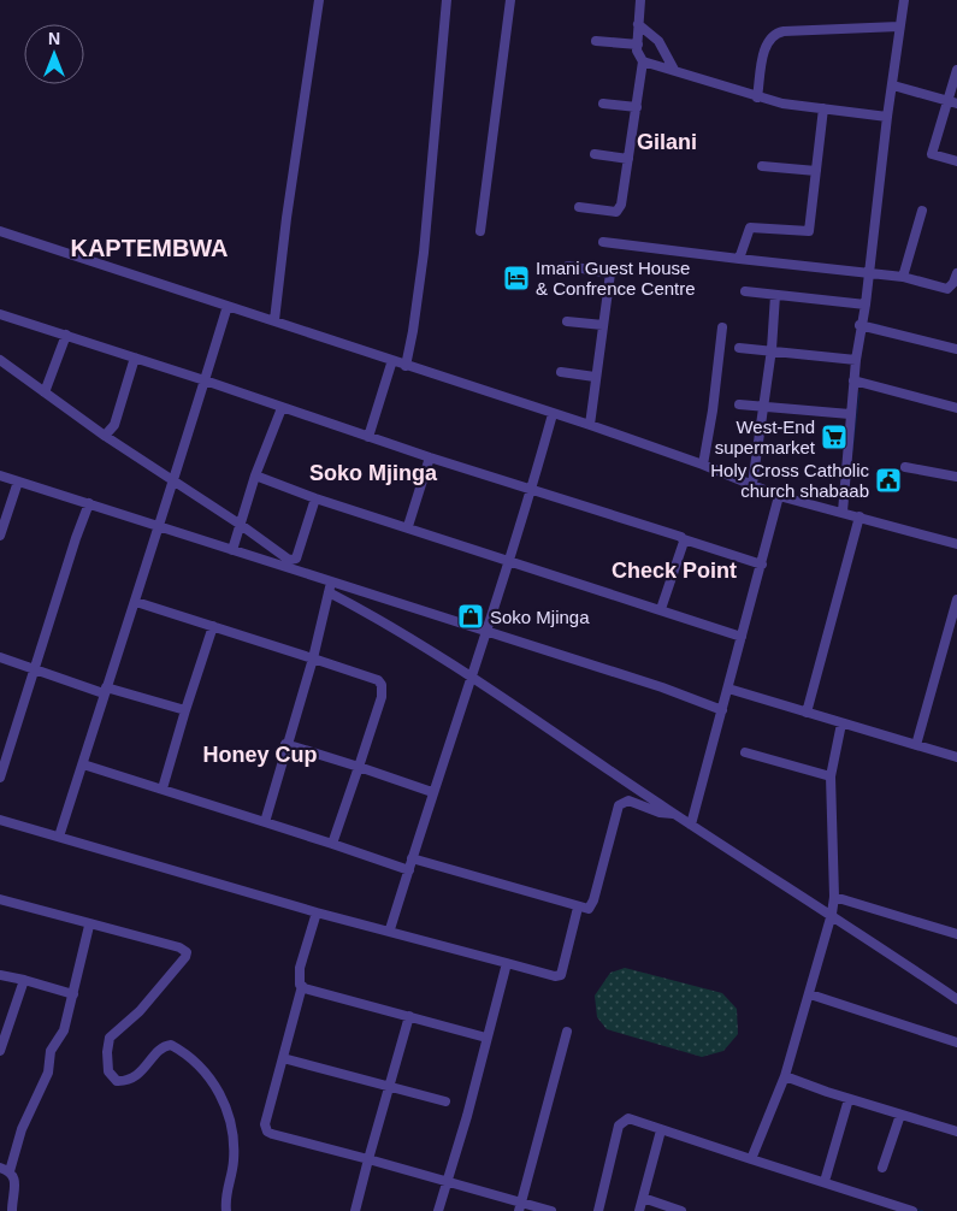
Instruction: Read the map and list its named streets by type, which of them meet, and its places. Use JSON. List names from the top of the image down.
{
  "districts": [
    "Gilani",
    "KAPTEMBWA",
    "Soko Mjinga",
    "Check Point",
    "Honey Cup"
  ],
  "places": {
    "hotel": ["Imani Guest House & Confrence Centre"],
    "supermarket": ["West-End supermarket"],
    "public building": ["Holy Cross Catholic church shabaab"],
    "shop": ["Soko Mjinga"]
  },
  "north": "top"
}
